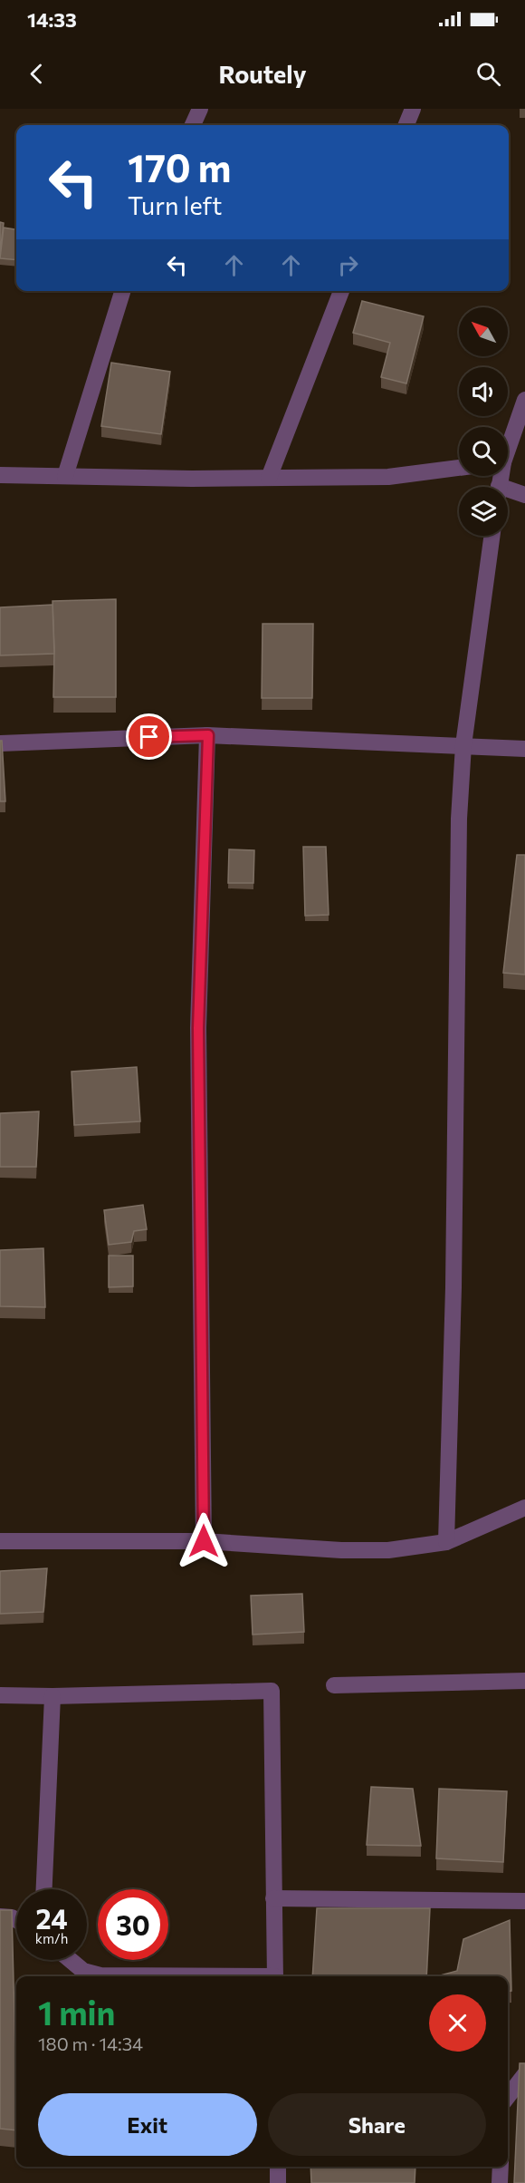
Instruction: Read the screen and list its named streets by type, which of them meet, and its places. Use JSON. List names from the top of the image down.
{
  "north": "top left",
  "page": {
    "status": "14:33",
    "header": "Routely",
    "turn": ["170 m", "Turn left"],
    "speed": "24 km/h",
    "limit": "30",
    "heading": ["1 min", "180 m · 14:34"],
    "buttons": ["Exit", "Share"]
  }
}
